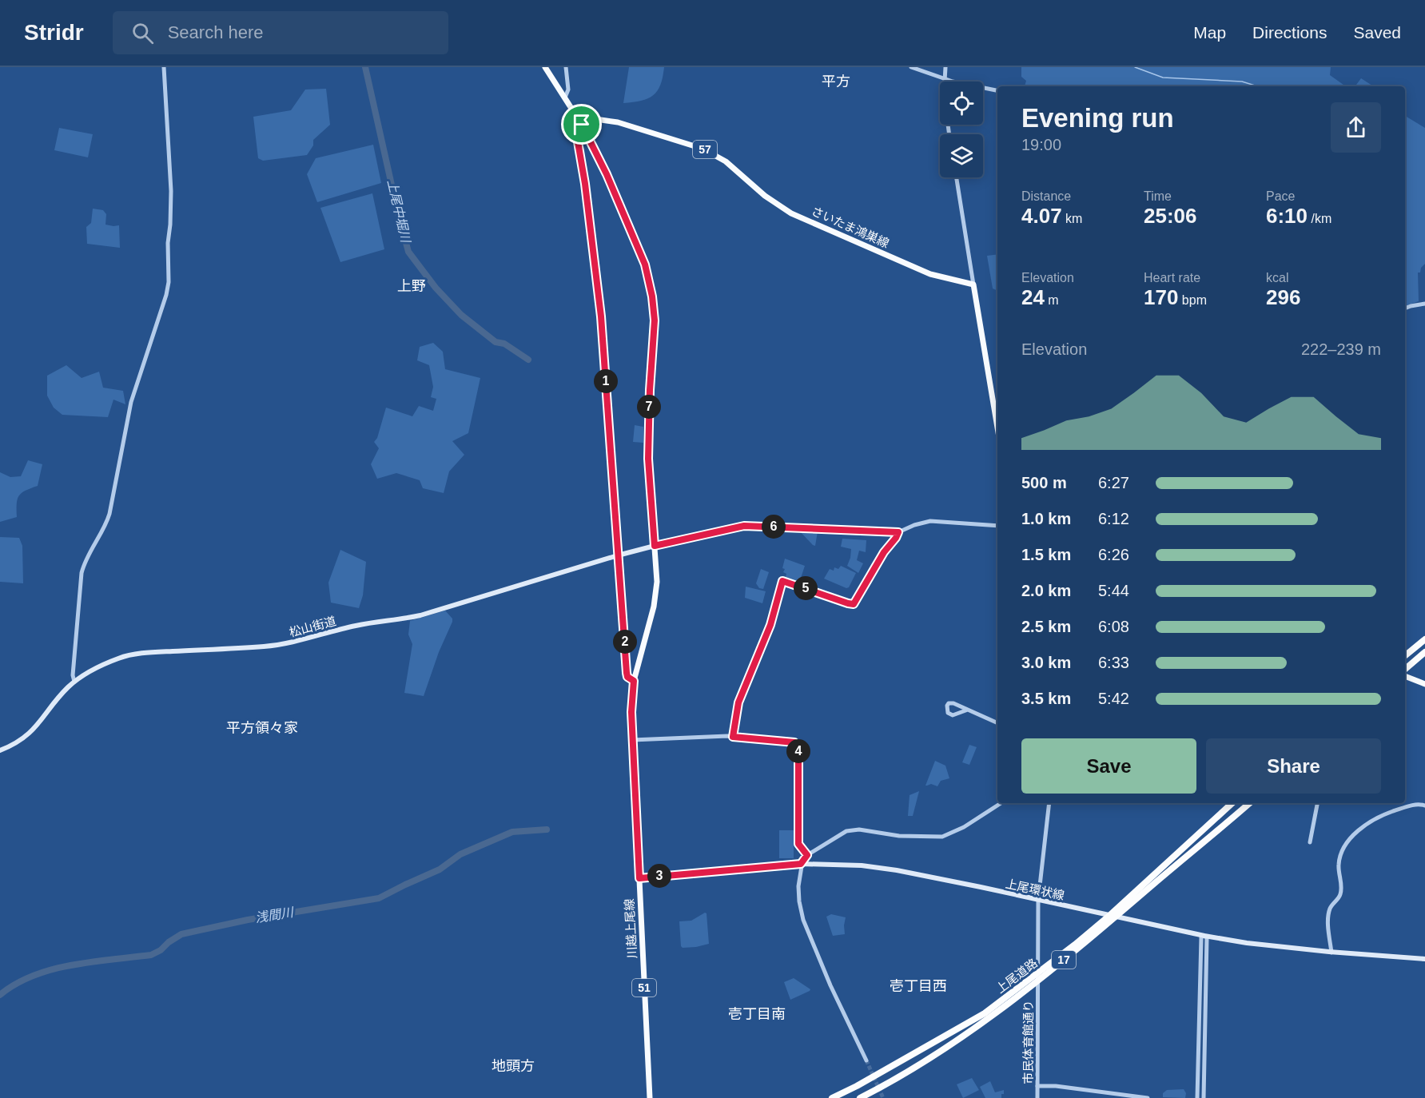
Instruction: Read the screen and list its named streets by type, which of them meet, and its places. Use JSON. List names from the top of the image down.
{
  "streets": {
    "highway": ["17", "上尾道路"],
    "main road": [
      "57",
      "さいたま鴻巣線",
      "松山街道",
      "上尾環状線",
      "川越上尾線",
      "51"
    ],
    "street": ["市民体育館通り"]
  },
  "crossings": [
    ["さいたま鴻巣線", "川越上尾線"],
    ["松山街道", "川越上尾線"],
    ["上尾環状線", "川越上尾線"],
    ["上尾環状線", "上尾道路"],
    ["上尾環状線", "市民体育館通り"],
    ["上尾道路", "市民体育館通り"]
  ],
  "districts": [
    "平方",
    "上野",
    "平方領々家",
    "壱丁目西",
    "壱丁目南",
    "地頭方"
  ],
  "water": ["上尾中堀川", "浅間川"],
  "page": {
    "header": "Stridr",
    "search": "Search here",
    "nav": ["Map", "Directions", "Saved"],
    "heading": ["Evening run", "19:00"],
    "stats": [
      ["Distance", "4.07 km"],
      ["Time", "25:06"],
      ["Pace", "6:10 /km"],
      ["Elevation", "24 m"],
      ["Heart rate", "170 bpm"],
      ["kcal", "296"]
    ],
    "chart": ["Elevation", "222–239 m"],
    "pins": [
      "1",
      "7",
      "6",
      "5",
      "2",
      "4",
      "3"
    ],
    "list": [
      {
        "name": "500 m",
        "note": "6:27"
      },
      {
        "name": "1.0 km",
        "note": "6:12"
      },
      {
        "name": "1.5 km",
        "note": "6:26"
      },
      {
        "name": "2.0 km",
        "note": "5:44"
      },
      {
        "name": "2.5 km",
        "note": "6:08"
      },
      {
        "name": "3.0 km",
        "note": "6:33"
      },
      {
        "name": "3.5 km",
        "note": "5:42"
      }
    ],
    "buttons": ["Save", "Share"]
  }
}
